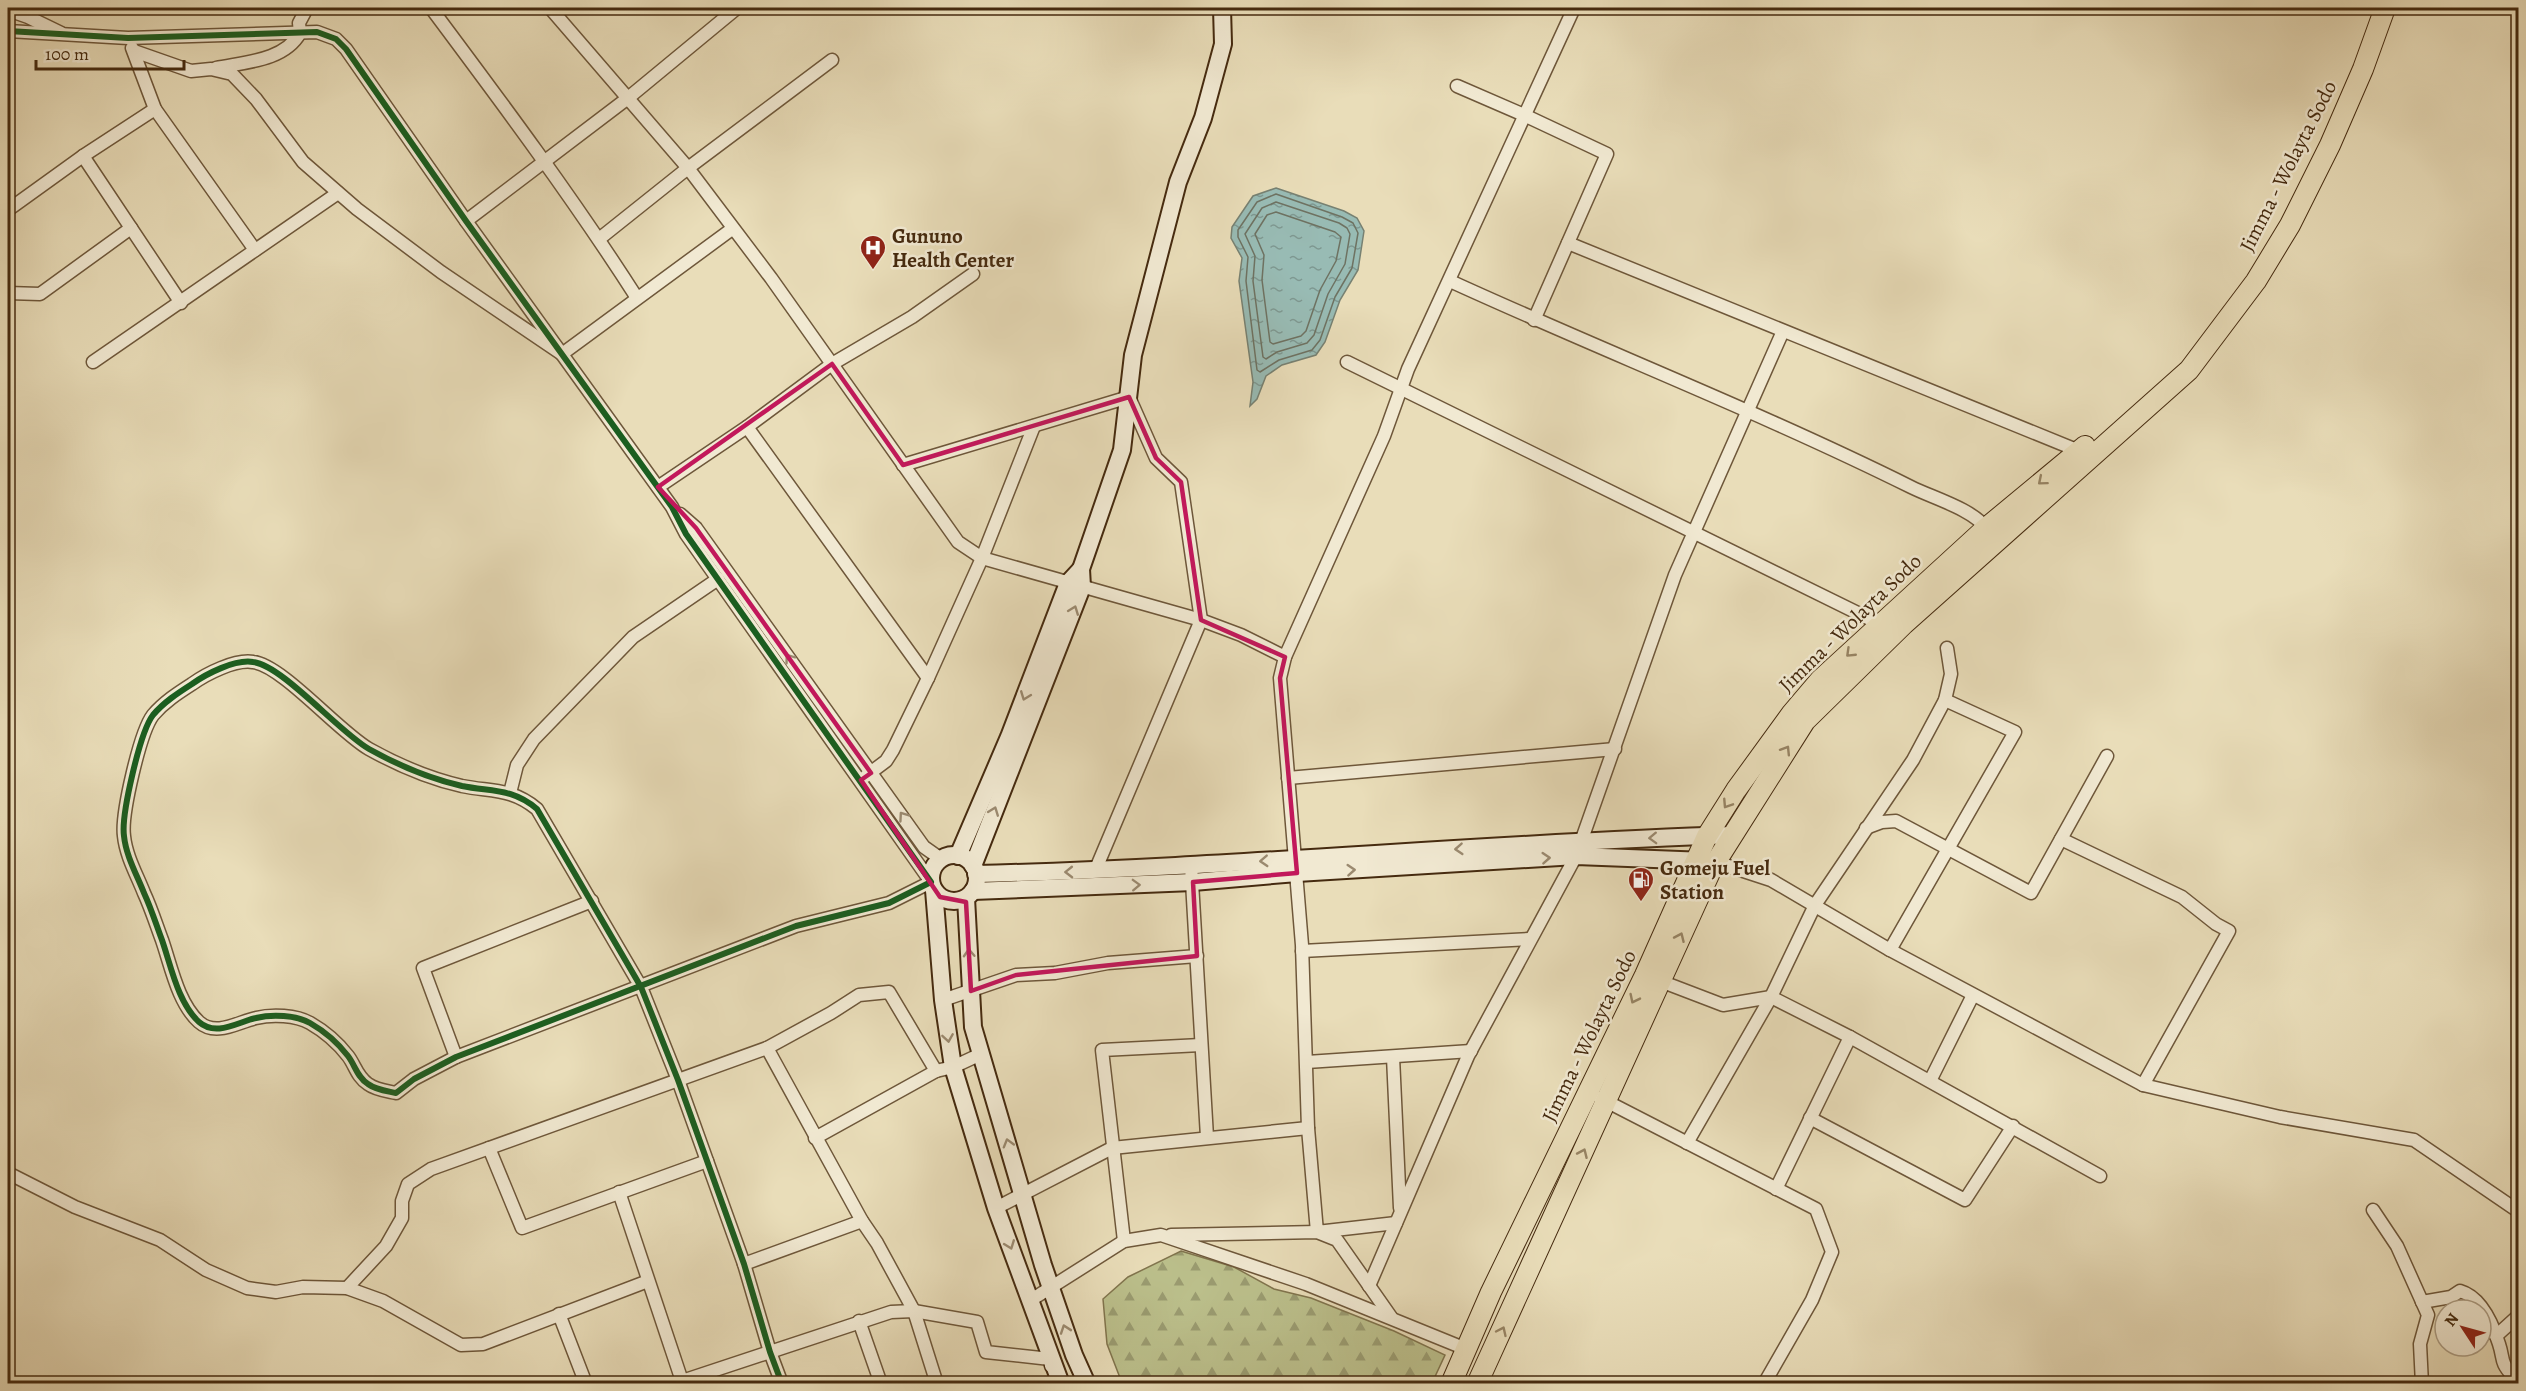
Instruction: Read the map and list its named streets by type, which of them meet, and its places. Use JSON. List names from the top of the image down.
{
  "streets": {
    "highway": ["Jimma - Wolayta Sodo"]
  },
  "places": {
    "hospital": ["Gununo Health Center"],
    "fuel station": ["Gomeju Fuel Station"]
  },
  "scale_bar": "100 m",
  "north": "top left"
}
